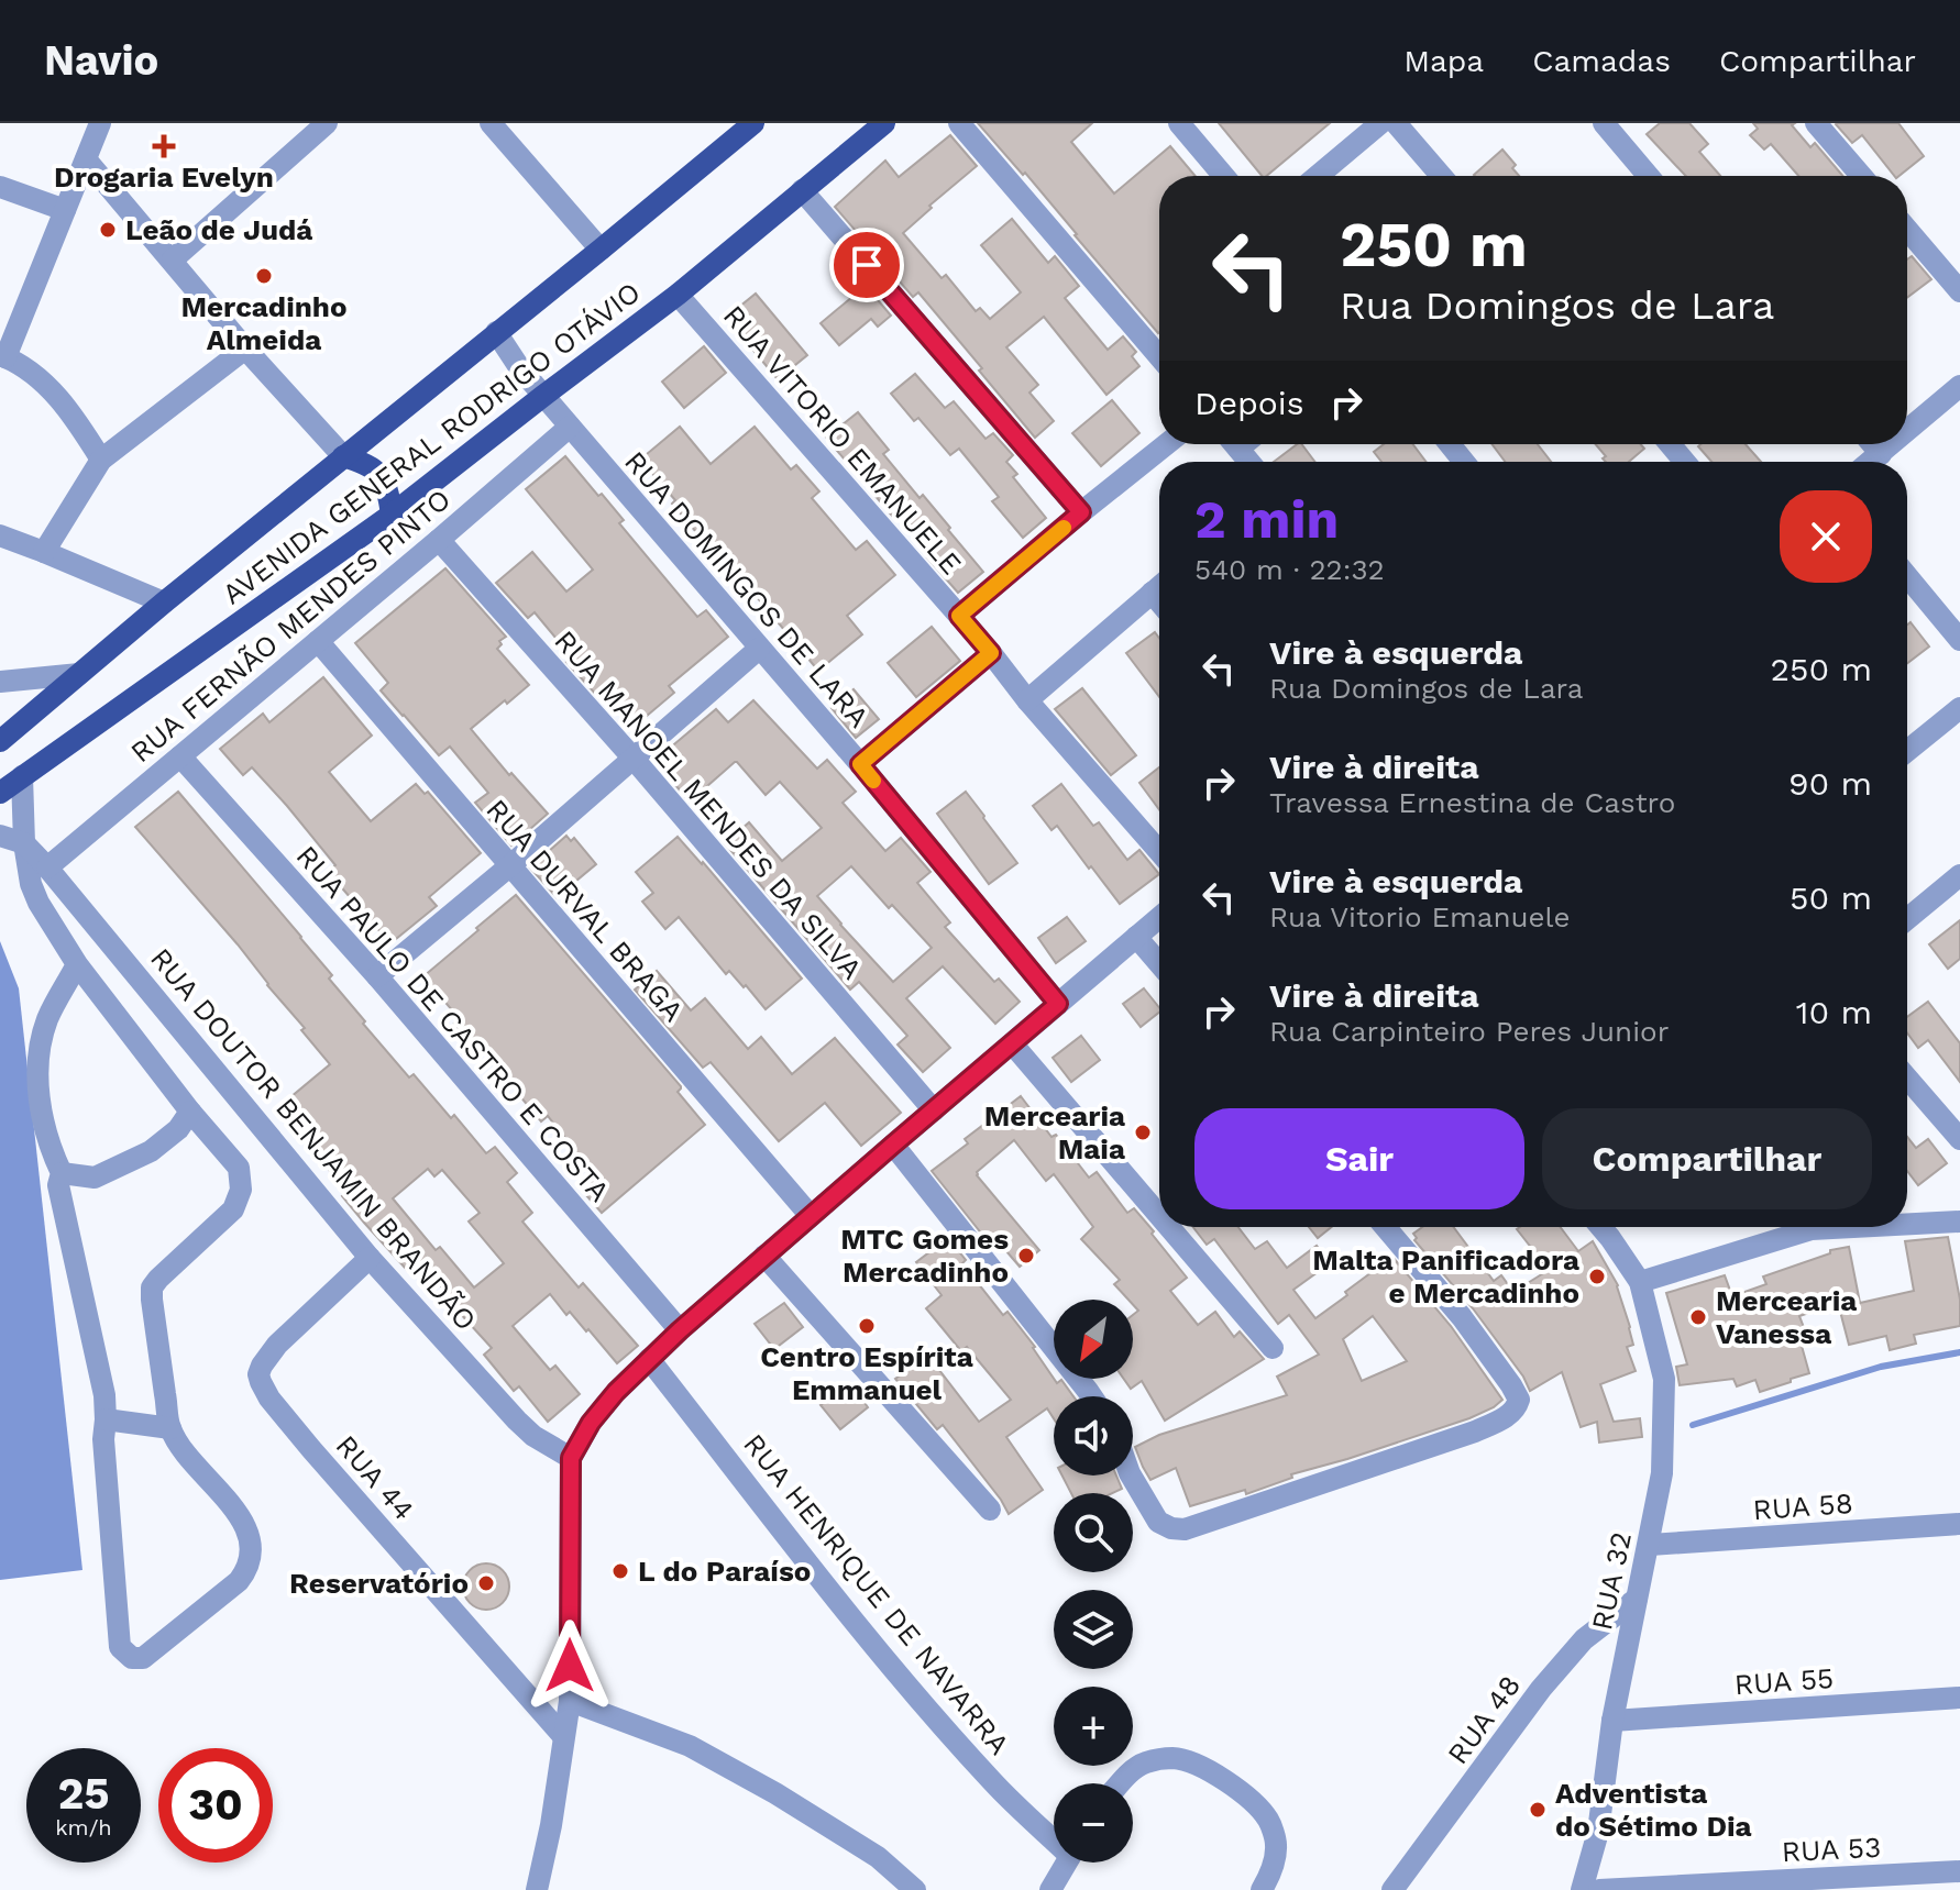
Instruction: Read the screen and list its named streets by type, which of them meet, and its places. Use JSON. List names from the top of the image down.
{
  "streets": {
    "main road": ["AVENIDA GENERAL RODRIGO OTÁVIO"],
    "street": [
      "RUA VITORIO EMANUELE",
      "RUA DOMINGOS DE LARA",
      "RUA FERNÃO MENDES PINTO",
      "RUA MANOEL MENDES DA SILVA",
      "RUA DURVAL BRAGA",
      "RUA PAULO DE CASTRO E COSTA",
      "RUA DOUTOR BENJAMIN BRANDÃO",
      "RUA 44",
      "RUA 58",
      "RUA 32",
      "RUA HENRIQUE DE NAVARRA",
      "RUA 55",
      "RUA 48",
      "RUA 53"
    ]
  },
  "crossings": [
    ["RUA VITORIO EMANUELE", "AVENIDA GENERAL RODRIGO OTÁVIO"],
    ["AVENIDA GENERAL RODRIGO OTÁVIO", "RUA DOMINGOS DE LARA"],
    ["RUA DOMINGOS DE LARA", "RUA FERNÃO MENDES PINTO"],
    ["RUA FERNÃO MENDES PINTO", "RUA MANOEL MENDES DA SILVA"],
    ["RUA FERNÃO MENDES PINTO", "RUA DURVAL BRAGA"],
    ["RUA FERNÃO MENDES PINTO", "RUA PAULO DE CASTRO E COSTA"],
    ["RUA FERNÃO MENDES PINTO", "RUA DOUTOR BENJAMIN BRANDÃO"],
    ["RUA DOUTOR BENJAMIN BRANDÃO", "RUA 44"],
    ["RUA 58", "RUA 32"],
    ["RUA 32", "RUA 55"],
    ["RUA 32", "RUA 48"]
  ],
  "places": {
    "health": ["Drogaria Evelyn"],
    "other": [
      "Leão de Judá",
      "Mercadinho Almeida",
      "Mercearia Maia",
      "MTC Gomes Mercadinho",
      "Malta Panificadora e Mercadinho",
      "Mercearia Vanessa",
      "Centro Espírita Emmanuel",
      "L do Paraíso",
      "Reservatório",
      "Adventista do Sétimo Dia"
    ]
  },
  "north": "bottom left",
  "page": {
    "header": "Navio",
    "nav": ["Mapa", "Camadas", "Compartilhar"],
    "turn": ["250 m", "Rua Domingos de Lara"],
    "then": "Depois",
    "heading": ["2 min", "540 m · 22:32"],
    "list": [
      {
        "name": "Vire à esquerda",
        "note": "Rua Domingos de Lara",
        "value": "250 m"
      },
      {
        "name": "Vire à direita",
        "note": "Travessa Ernestina de Castro",
        "value": "90 m"
      },
      {
        "name": "Vire à esquerda",
        "note": "Rua Vitorio Emanuele",
        "value": "50 m"
      },
      {
        "name": "Vire à direita",
        "note": "Rua Carpinteiro Peres Junior",
        "value": "10 m"
      }
    ],
    "buttons": ["Sair", "Compartilhar"],
    "map_buttons": ["+", "−"],
    "speed": "25 km/h",
    "limit": "30"
  }
}
